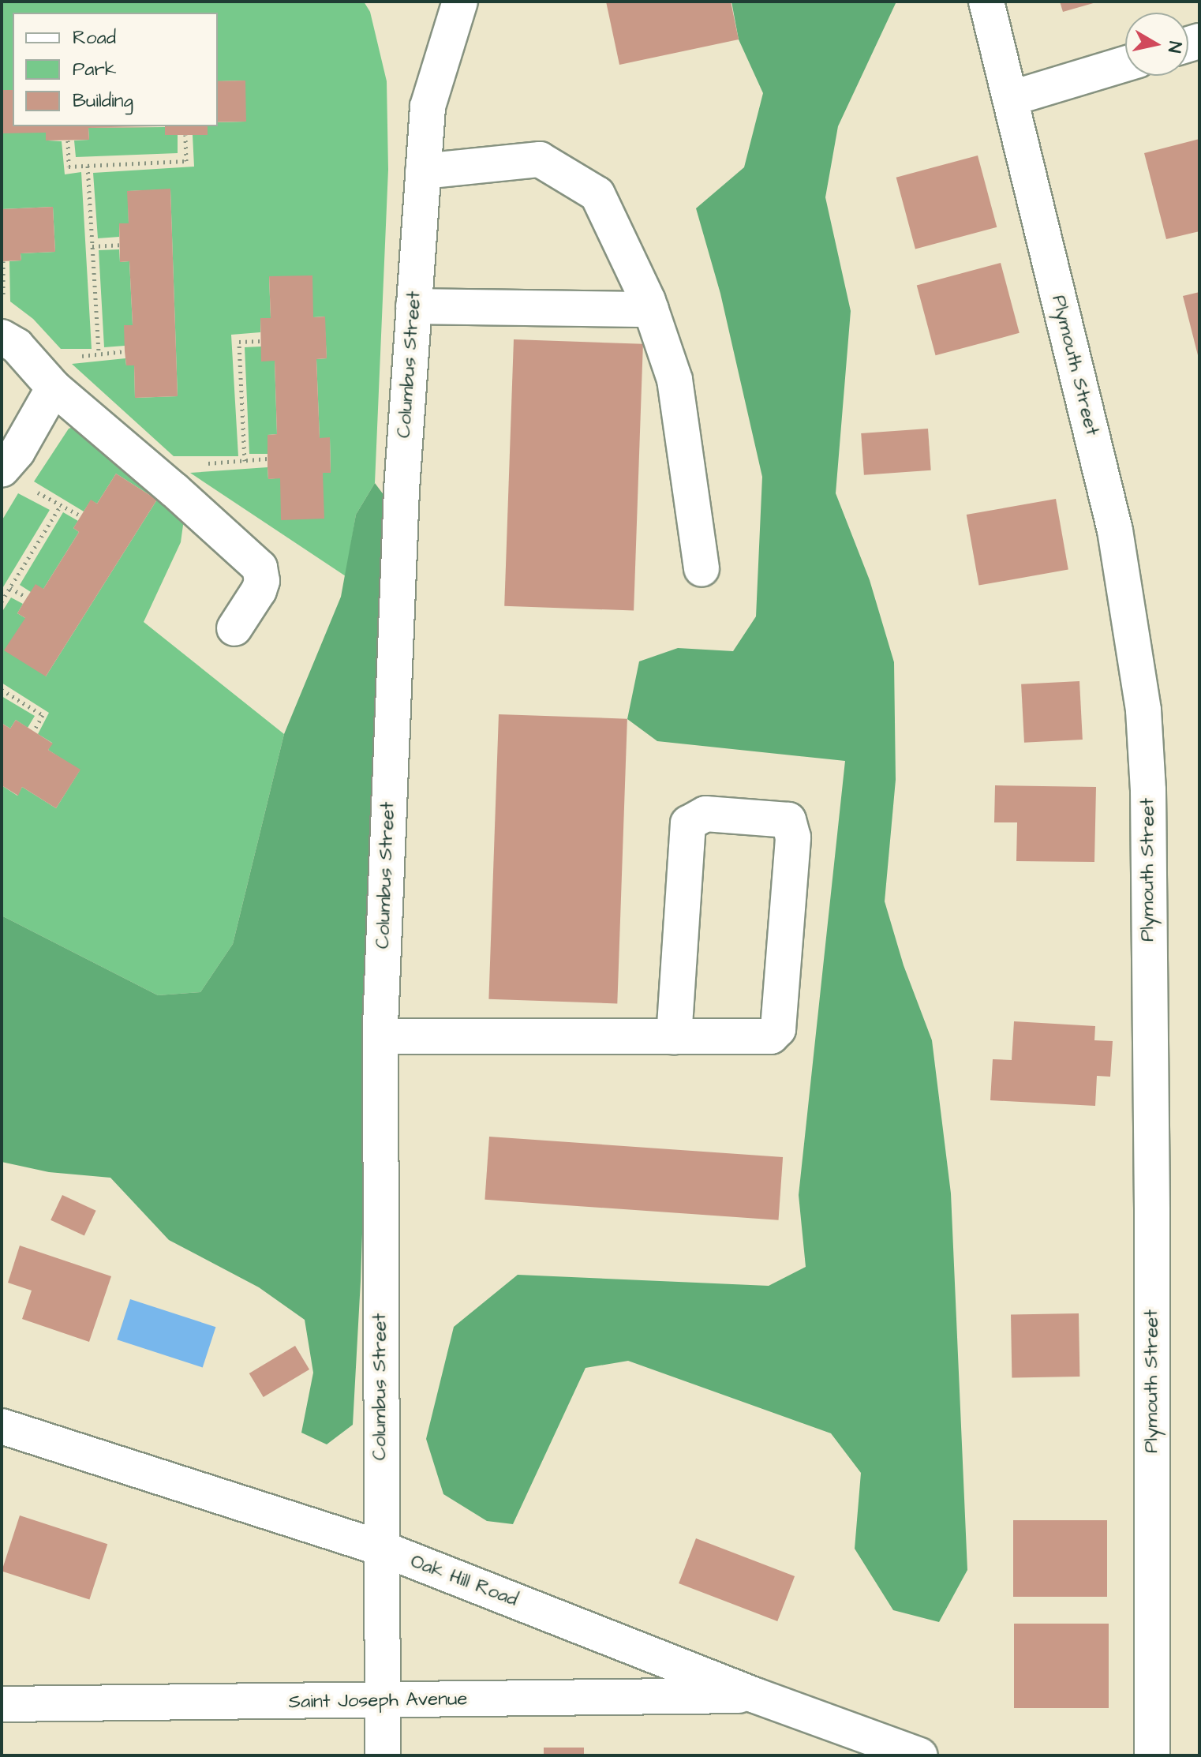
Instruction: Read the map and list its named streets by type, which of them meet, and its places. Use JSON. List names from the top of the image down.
{
  "streets": {
    "street": [
      "Columbus Street",
      "Plymouth Street",
      "Oak Hill Road",
      "Saint Joseph Avenue"
    ]
  },
  "crossings": [
    ["Columbus Street", "Oak Hill Road"],
    ["Columbus Street", "Saint Joseph Avenue"],
    ["Oak Hill Road", "Saint Joseph Avenue"]
  ],
  "legend": ["Road", "Park", "Building"],
  "north": "right"
}
